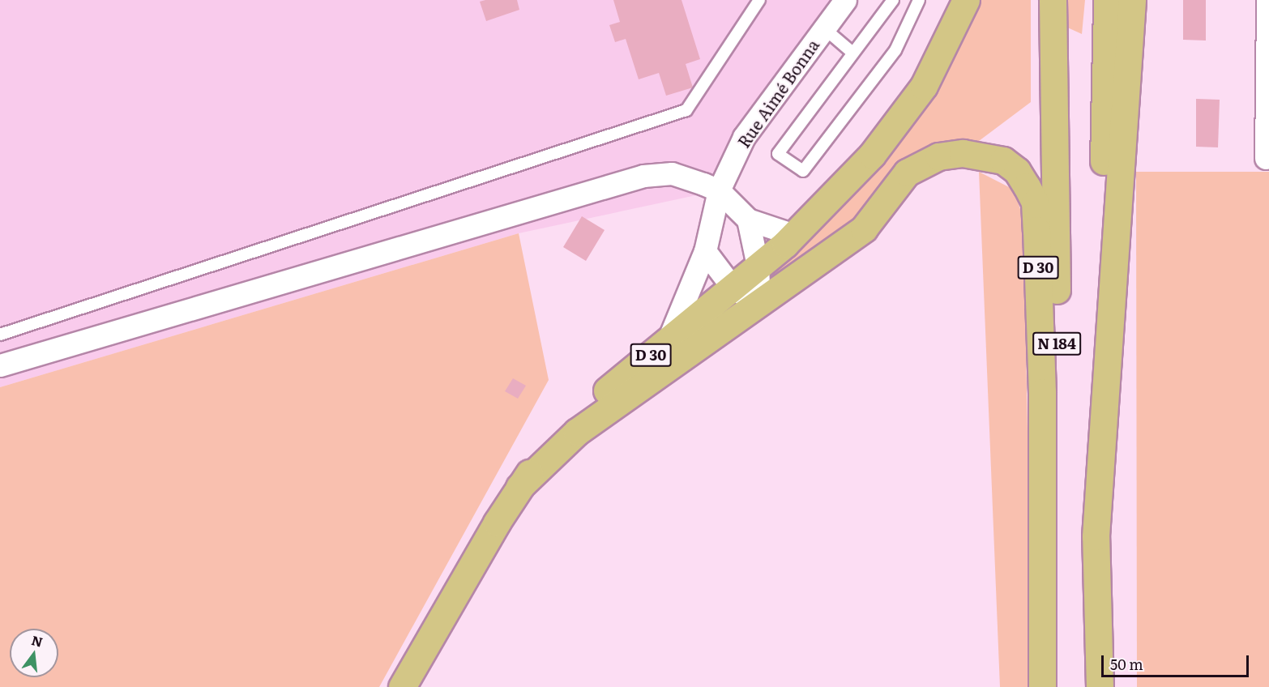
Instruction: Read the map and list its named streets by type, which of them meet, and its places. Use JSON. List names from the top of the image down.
{
  "streets": {
    "main road": ["D 30", "N 184"],
    "street": ["Rue Aimé Bonna"]
  },
  "crossings": [
    ["Rue Aimé Bonna", "D 30"]
  ],
  "scale_bar": "50 m",
  "north": "top"
}
